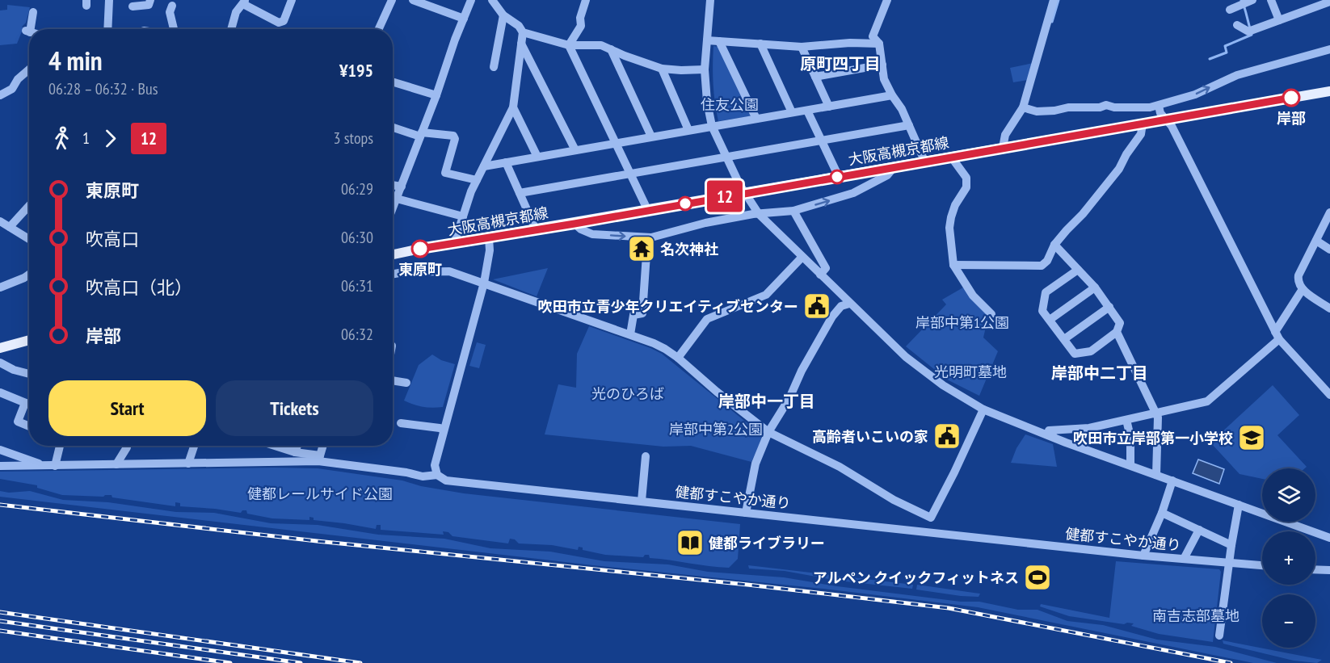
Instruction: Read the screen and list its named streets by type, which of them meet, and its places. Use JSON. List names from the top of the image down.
{
  "streets": {
    "main road": ["大阪高槻京都線"],
    "street": ["健都すこやか通り"]
  },
  "districts": ["原町四丁目", "岸部中二丁目", "岸部中一丁目"],
  "parks": [
    "住友公園",
    "岸部中第1公園",
    "光明町墓地",
    "光のひろば",
    "岸部中第2公園",
    "健都レールサイド公園",
    "南吉志部墓地"
  ],
  "places": {
    "other": ["岸部", "東原町"],
    "temple": ["名次神社"],
    "public building": ["吹田市立青少年クリエイティブセンター", "高齢者いこいの家"],
    "school or university": ["吹田市立岸部第一小学校"],
    "library": ["健都ライブラリー"],
    "sports": ["アルペン クイックフィットネス"]
  },
  "lines": ["bus line 12"],
  "page": {
    "on_map": "12",
    "heading": ["4 min", "06:28 – 06:32 · Bus", "¥195"],
    "legs": ["1", "12", "3 stops"],
    "list": [
      {
        "name": "東原町",
        "value": "06:29"
      },
      {
        "name": "吹高口",
        "value": "06:30"
      },
      {
        "name": "吹高口（北）",
        "value": "06:31"
      },
      {
        "name": "岸部",
        "value": "06:32"
      }
    ],
    "buttons": ["Start", "Tickets"],
    "map_buttons": ["+", "−"]
  }
}
